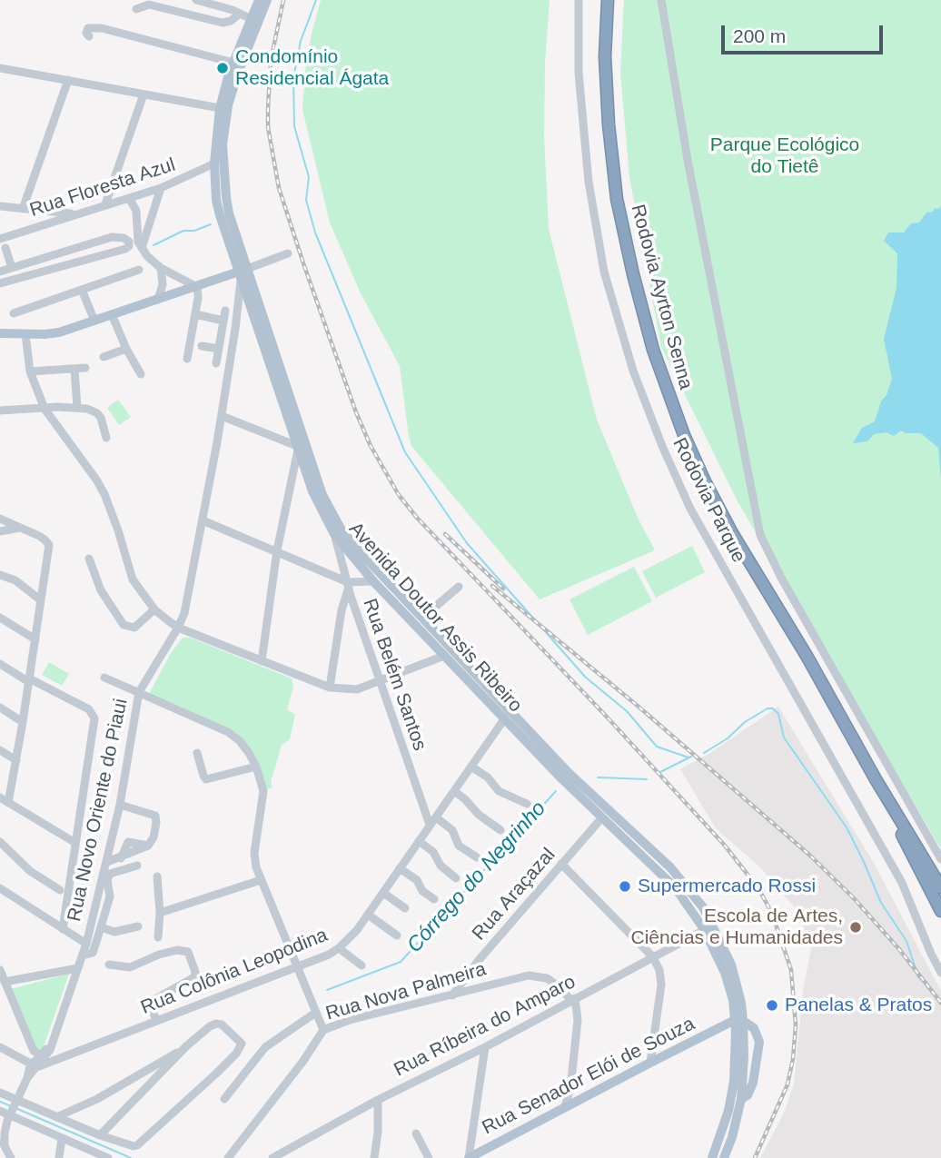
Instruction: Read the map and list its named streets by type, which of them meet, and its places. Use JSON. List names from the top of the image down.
{
  "streets": {
    "highway": ["Rodovia Ayrton Senna"],
    "main road": ["Avenida Doutor Assis Ribeiro", "Rua Senador Elói de Souza"],
    "street": [
      "Rua Floresta Azul",
      "Rodovia Parque",
      "Rua Belém Santos",
      "Rua Novo Oriente do Piaui",
      "Rua Araçazal",
      "Rua Colônia Leopodina",
      "Rua Nova Palmeira",
      "Rua Ríbeira do Amparo"
    ]
  },
  "crossings": [
    ["Rua Floresta Azul", "Avenida Doutor Assis Ribeiro"],
    ["Avenida Doutor Assis Ribeiro", "Rua Belém Santos"],
    ["Avenida Doutor Assis Ribeiro", "Rua Novo Oriente do Piaui"],
    ["Avenida Doutor Assis Ribeiro", "Rua Araçazal"],
    ["Avenida Doutor Assis Ribeiro", "Rua Colônia Leopodina"],
    ["Avenida Doutor Assis Ribeiro", "Rua Ríbeira do Amparo"],
    ["Avenida Doutor Assis Ribeiro", "Rua Senador Elói de Souza"],
    ["Rua Belém Santos", "Rua Colônia Leopodina"],
    ["Rua Novo Oriente do Piaui", "Rua Colônia Leopodina"],
    ["Rua Araçazal", "Rua Nova Palmeira"],
    ["Rua Nova Palmeira", "Rua Ríbeira do Amparo"]
  ],
  "water": ["Córrego do Negrinho"],
  "parks": ["Parque Ecológico do Tietê"],
  "places": [
    "Condomínio Residencial Ágata",
    "Supermercado Rossi",
    "Escola de Artes, Ciências e Humanidades",
    "Panelas & Pratos"
  ],
  "scale_bar": "200 m"
}
